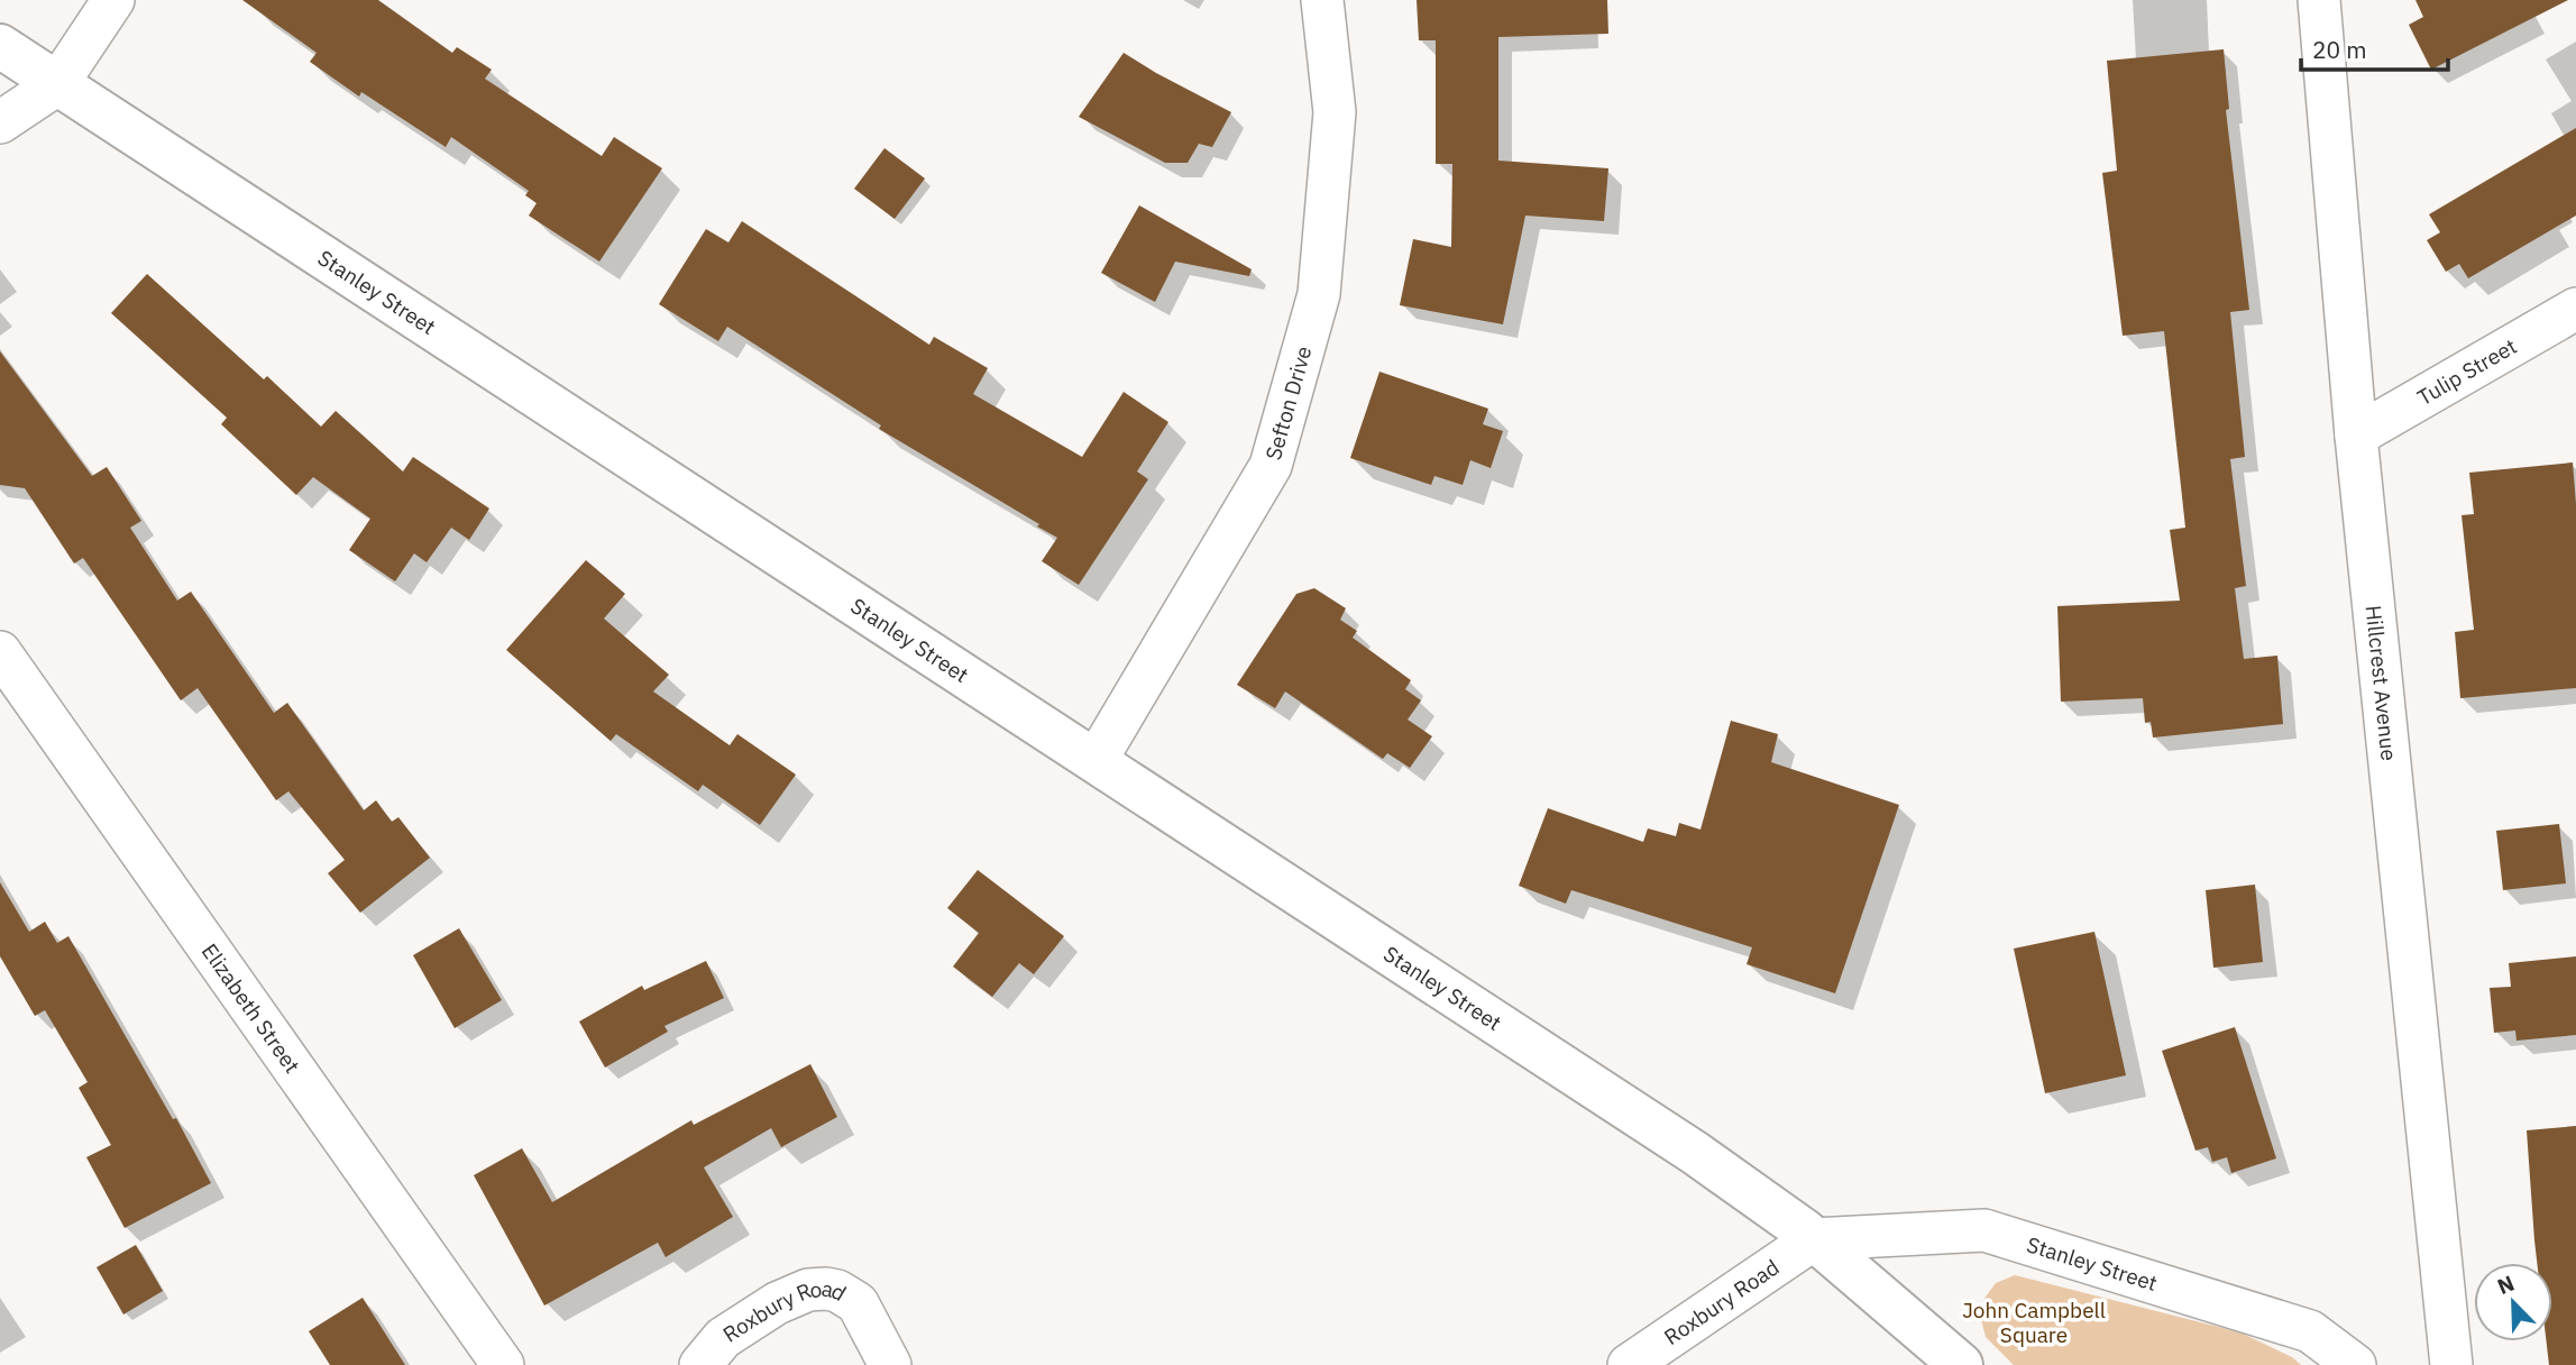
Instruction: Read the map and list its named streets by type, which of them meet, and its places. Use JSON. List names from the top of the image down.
{
  "streets": {
    "main road": ["Stanley Street"],
    "street": [
      "Tulip Street",
      "Sefton Drive",
      "Hillcrest Avenue",
      "Elizabeth Street",
      "Roxbury Road"
    ]
  },
  "crossings": [
    ["Stanley Street", "Sefton Drive"],
    ["Stanley Street", "Roxbury Road"],
    ["Tulip Street", "Hillcrest Avenue"]
  ],
  "parks": ["John Campbell Square"],
  "scale_bar": "20 m",
  "north": "top left"
}
